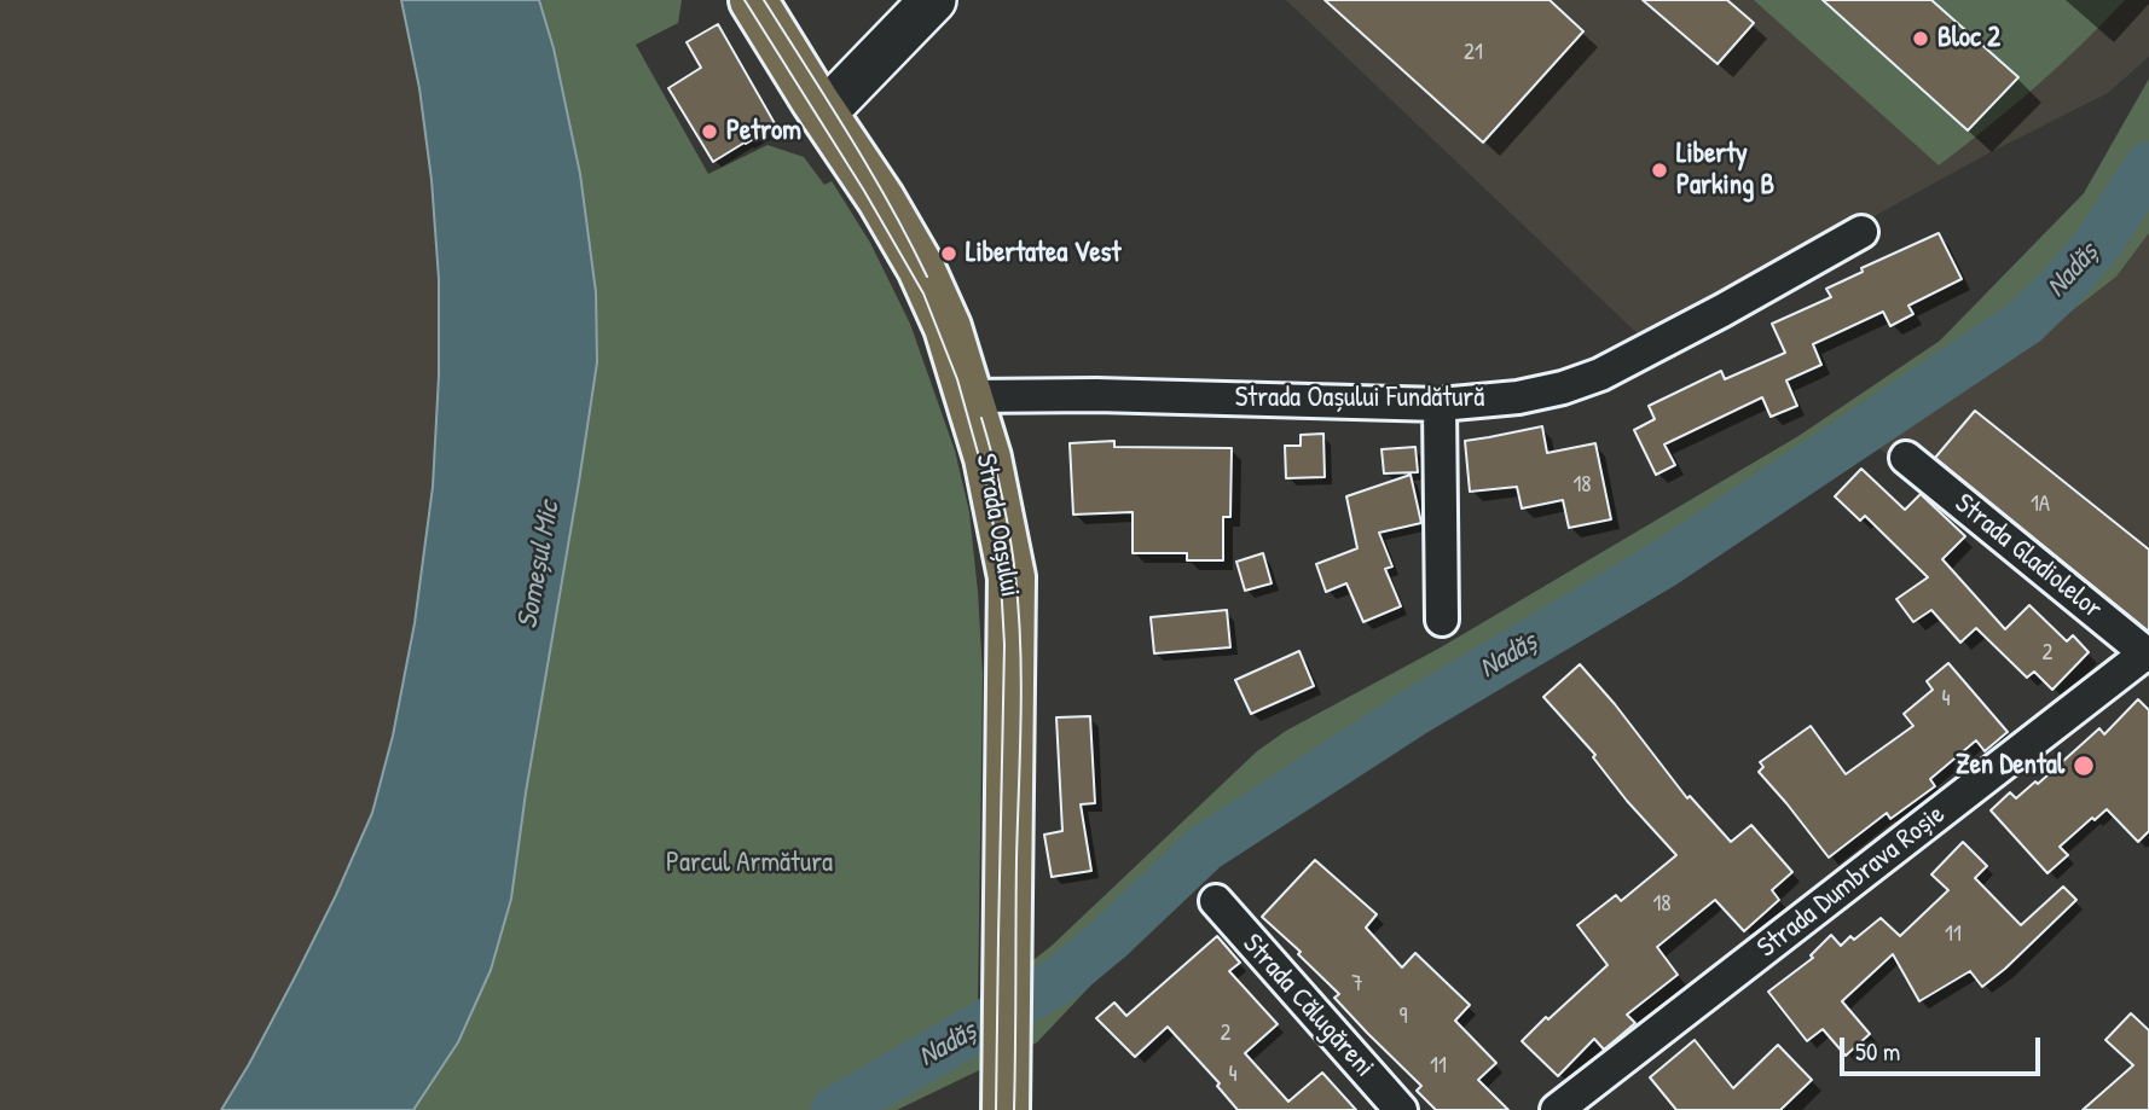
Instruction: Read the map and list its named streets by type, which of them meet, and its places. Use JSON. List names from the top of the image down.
{
  "streets": {
    "main road": ["Strada Oașului"],
    "street": [
      "Strada Oașului Fundătură",
      "Strada Gladiolelor",
      "Strada Dumbrava Roșie",
      "Strada Călugăreni"
    ]
  },
  "crossings": [
    ["Strada Oașului Fundătură", "Strada Oașului"],
    ["Strada Gladiolelor", "Strada Dumbrava Roșie"]
  ],
  "water": ["Nadăș", "Someșul Mic"],
  "parks": ["Parcul Armătura"],
  "places": [
    "Bloc 2",
    "Petrom",
    "Liberty Parking B",
    "Libertatea Vest",
    "Zen Dental"
  ],
  "house_numbers": [
    "21",
    "18",
    "1A",
    "2",
    "4",
    "18",
    "11",
    "7",
    "9",
    "2",
    "11",
    "4"
  ],
  "scale_bar": "50 m"
}
